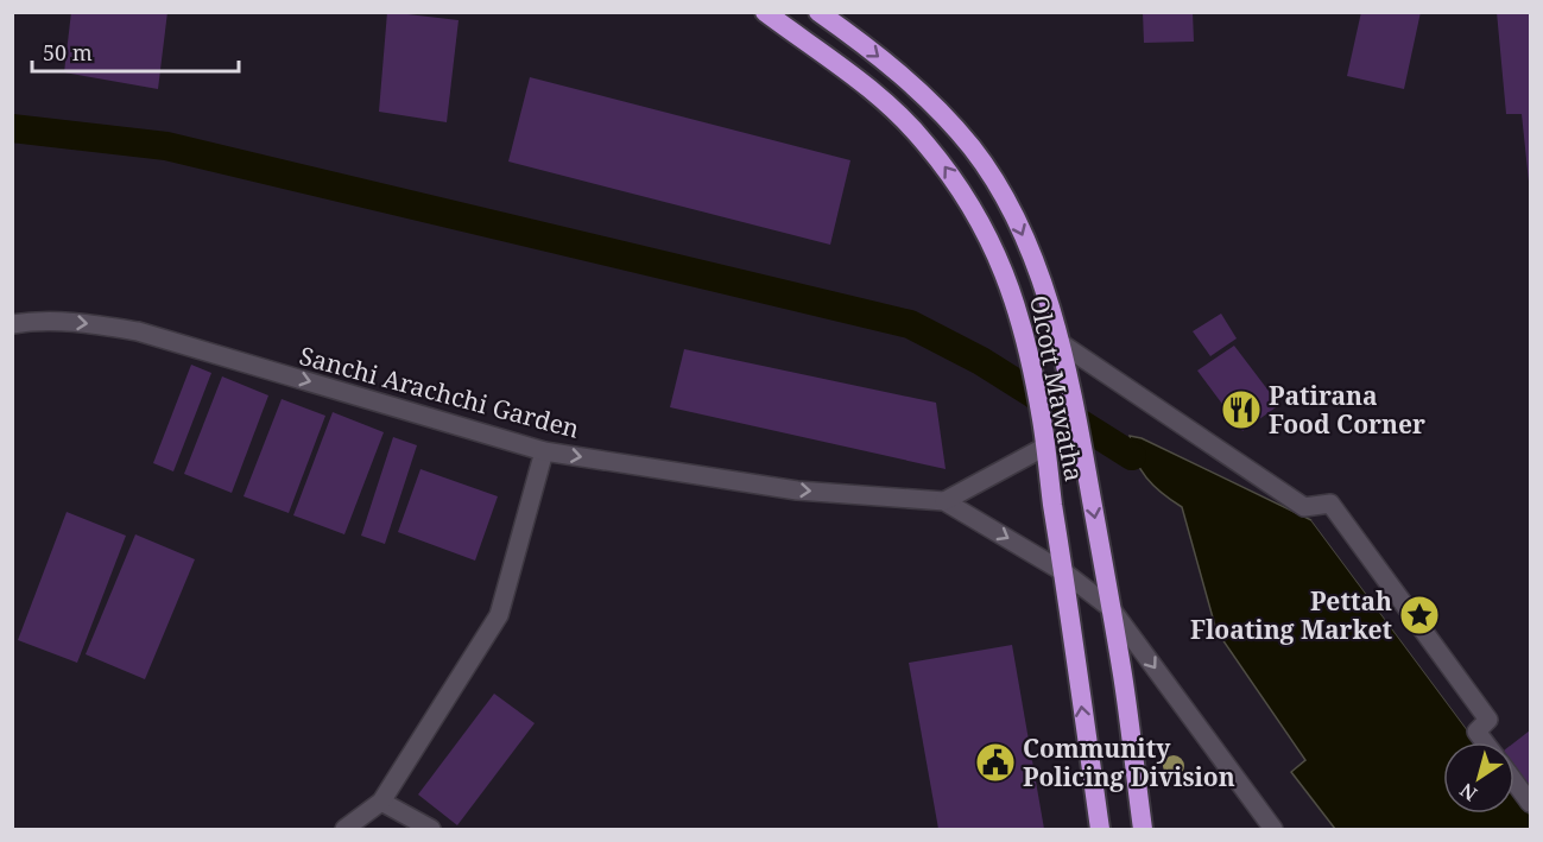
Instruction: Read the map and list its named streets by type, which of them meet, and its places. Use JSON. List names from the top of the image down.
{
  "streets": {
    "highway": ["Olcott Mawatha"],
    "street": ["Sanchi Arachchi Garden"]
  },
  "crossings": [
    ["Olcott Mawatha", "Sanchi Arachchi Garden"]
  ],
  "one_way": ["Sanchi Arachchi Garden"],
  "places": {
    "restaurant": ["Patirana Food Corner"],
    "place": ["Pettah Floating Market"],
    "public building": ["Community Policing Division"]
  },
  "scale_bar": "50 m",
  "north": "bottom left"
}
